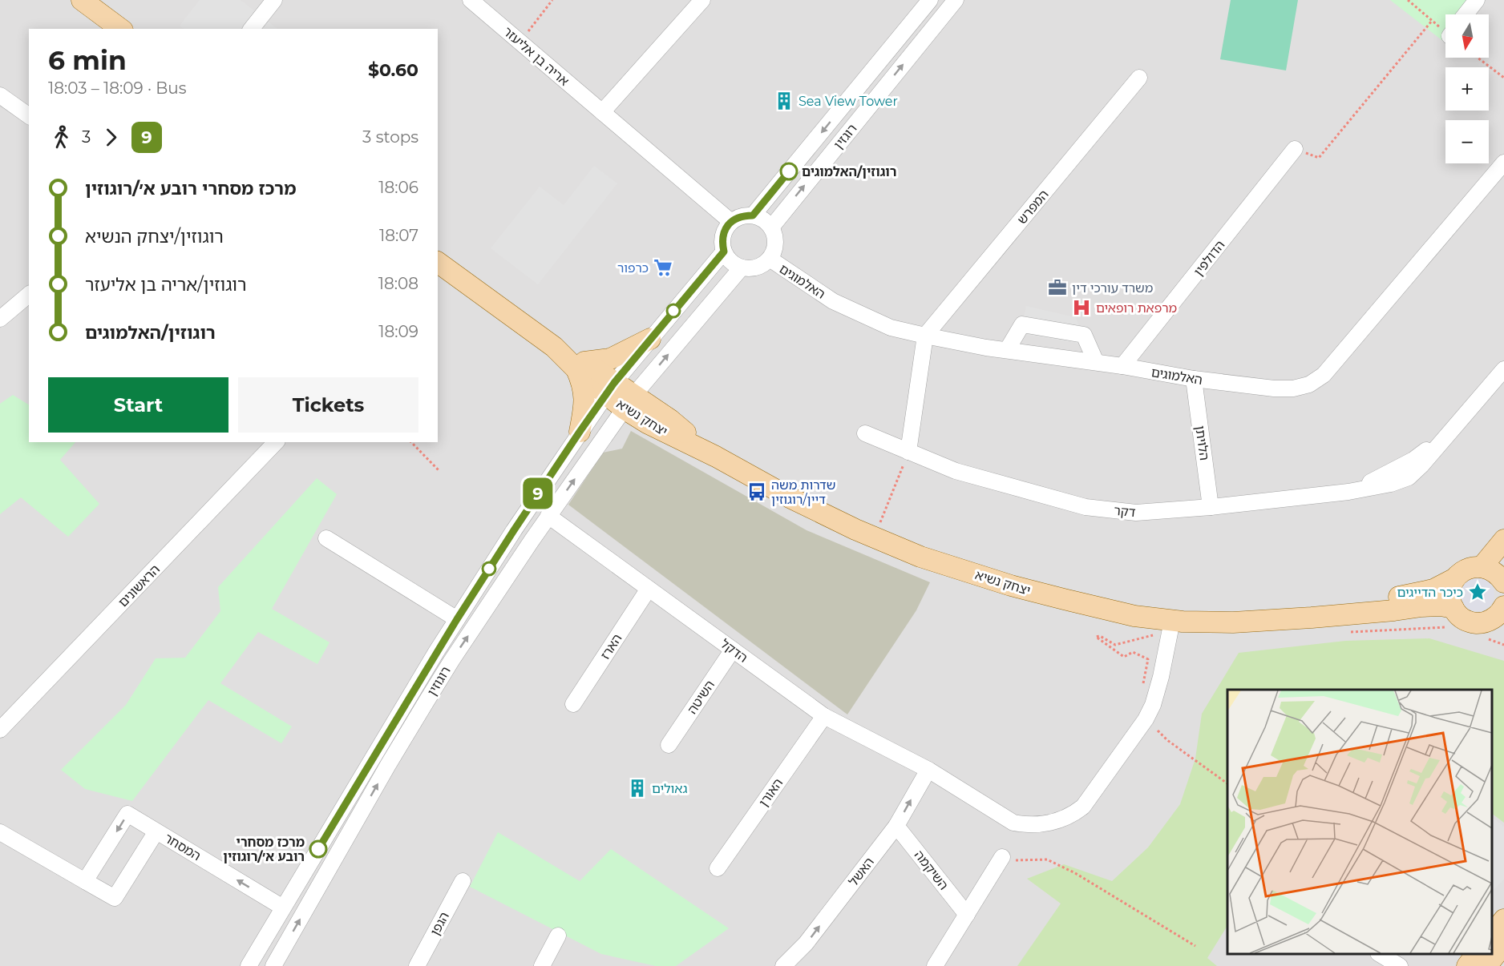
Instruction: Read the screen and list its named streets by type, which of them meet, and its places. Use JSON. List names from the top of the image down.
{
  "streets": {
    "main road": ["יצחק נשיא"],
    "street": [
      "אריה בן אליעזר",
      "רוגזין",
      "המפרש",
      "הדולפין",
      "האלמוגים",
      "הלויתן",
      "דקר",
      "הראשונים",
      "הארז",
      "הדקל",
      "רוגוזין",
      "השיטה",
      "האורן",
      "המסחר",
      "השיקמה",
      "האשל",
      "הגפן"
    ]
  },
  "crossings": [
    ["אריה בן אליעזר", "רוגזין"],
    ["אריה בן אליעזר", "האלמוגים"],
    ["רוגזין", "האלמוגים"],
    ["המפרש", "האלמוגים"],
    ["הדולפין", "האלמוגים"],
    ["האלמוגים", "הלויתן"],
    ["יצחק נשיא", "הדקל"],
    ["יצחק נשיא", "רוגוזין"],
    ["הלויתן", "דקר"],
    ["הארז", "הדקל"],
    ["הדקל", "רוגוזין"],
    ["הדקל", "השיטה"],
    ["הדקל", "האורן"],
    ["הדקל", "האשל"],
    ["רוגוזין", "המסחר"],
    ["השיקמה", "האשל"]
  ],
  "places": {
    "building": ["Sea View Tower", "גאולים"],
    "other": ["רוגוזין/האלמוגים", "מרכז מסחרי רובע א׳/רוגוזין"],
    "supermarket": ["כרפור"],
    "office": ["משרד עורכי דין"],
    "hospital": ["מרפאת רופאים"],
    "bus stop": ["שדרות משה דיין/רוגוזין"],
    "place": ["כיכר הדייגים"]
  },
  "lines": ["bus line 9"],
  "north": "bottom",
  "page": {
    "on_map": "9",
    "map_buttons": ["+", "−"],
    "heading": ["6 min", "18:03 – 18:09 · Bus", "$0.60"],
    "legs": ["3", "9", "3 stops"],
    "list": [
      {
        "name": "מרכז מסחרי רובע א׳/רוגוזין",
        "value": "18:06"
      },
      {
        "name": "רוגוזין/יצחק הנשיא",
        "value": "18:07"
      },
      {
        "name": "רוגוזין/אריה בן אליעזר",
        "value": "18:08"
      },
      {
        "name": "רוגוזין/האלמוגים",
        "value": "18:09"
      }
    ],
    "buttons": ["Start", "Tickets"]
  }
}
